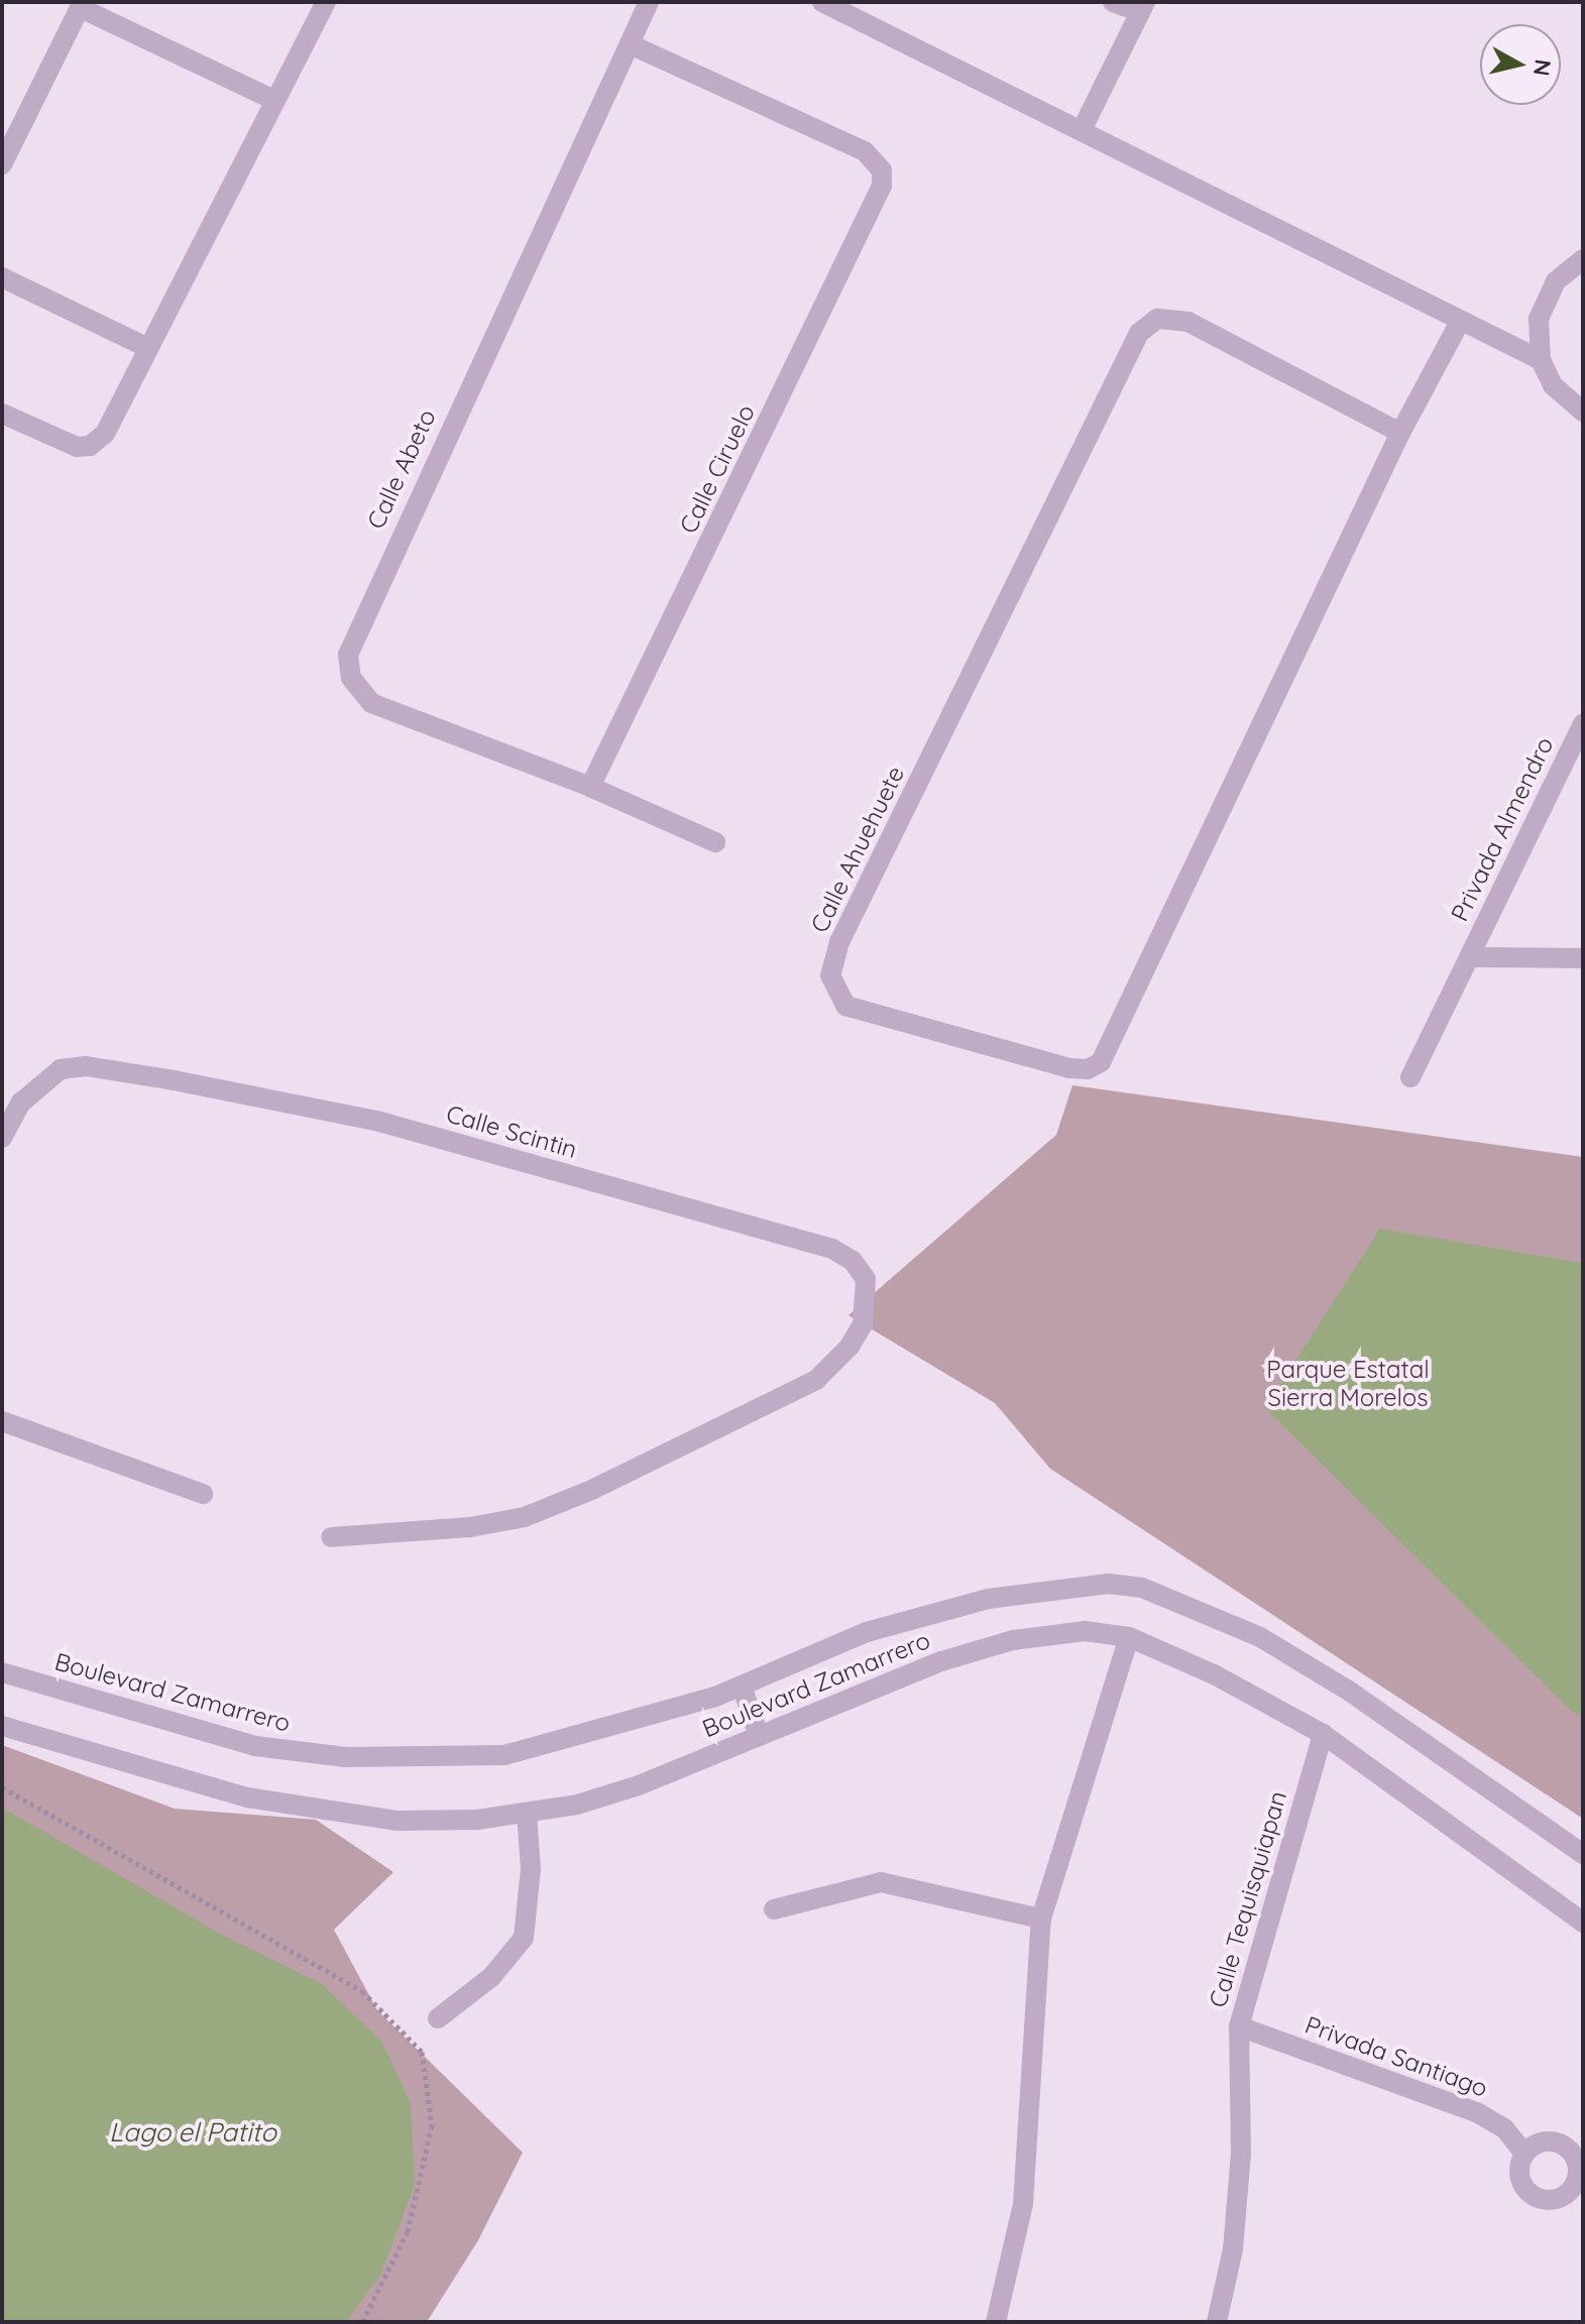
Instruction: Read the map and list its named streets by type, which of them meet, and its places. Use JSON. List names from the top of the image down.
{
  "streets": {
    "street": [
      "Calle Abeto",
      "Calle Ciruelo",
      "Privada Almendro",
      "Calle Ahuehuete",
      "Calle Scintin",
      "Boulevard Zamarrero",
      "Calle Tequisquiapan",
      "Privada Santiago"
    ]
  },
  "crossings": [
    ["Calle Abeto", "Calle Ciruelo"],
    ["Boulevard Zamarrero", "Calle Tequisquiapan"],
    ["Calle Tequisquiapan", "Privada Santiago"]
  ],
  "water": ["Lago el Patito"],
  "parks": ["Parque Estatal Sierra Morelos"],
  "north": "right"
}
